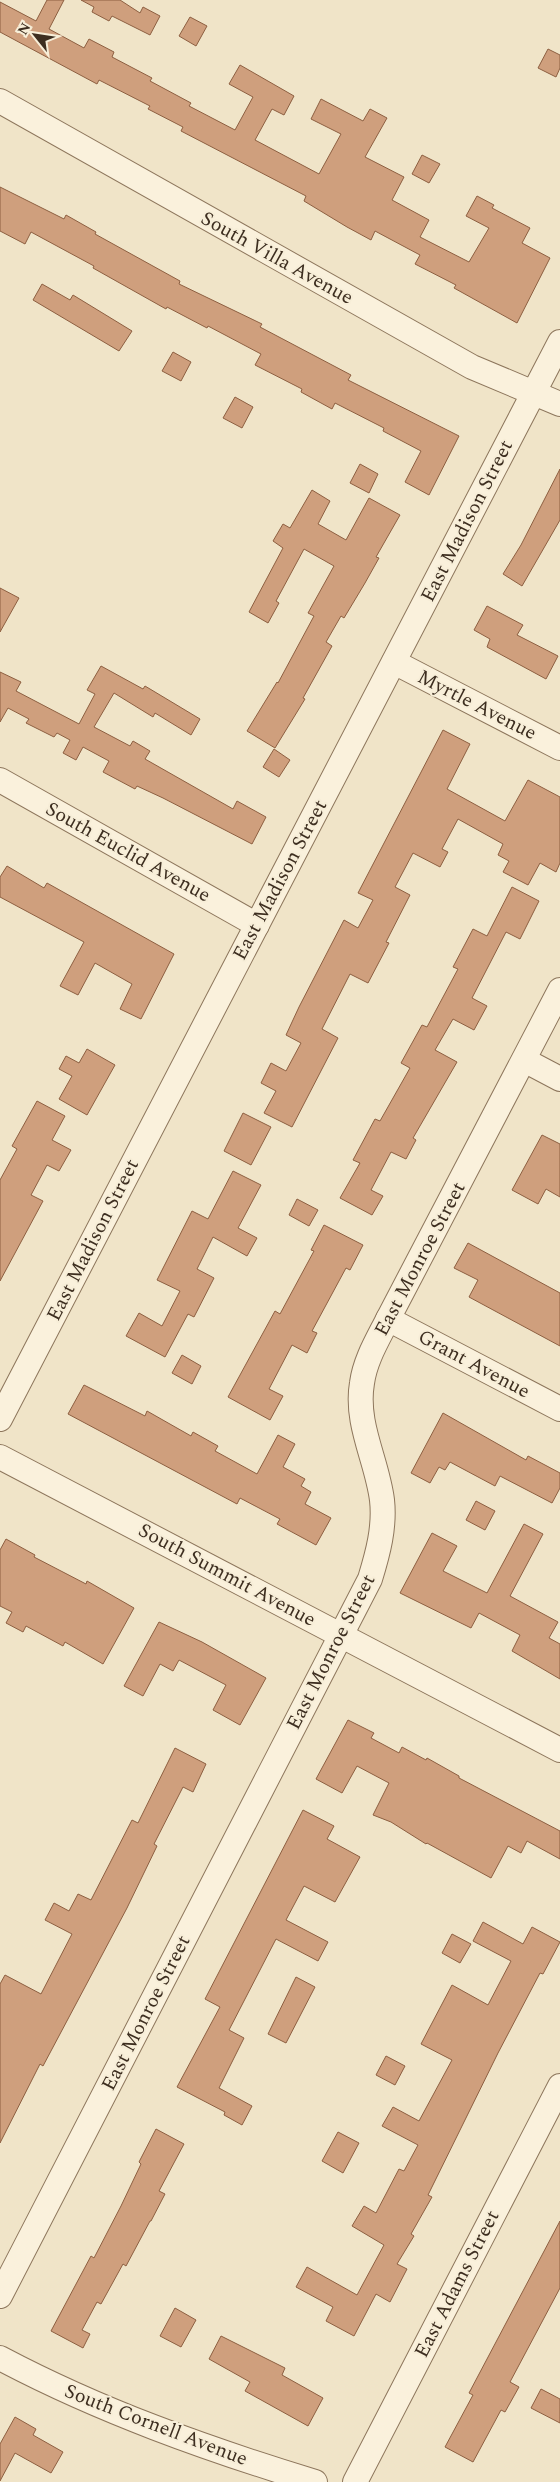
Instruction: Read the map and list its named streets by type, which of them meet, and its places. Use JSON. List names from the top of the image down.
{
  "streets": {
    "street": [
      "South Villa Avenue",
      "East Madison Street",
      "Myrtle Avenue",
      "South Euclid Avenue",
      "East Monroe Street",
      "Grant Avenue",
      "South Summit Avenue",
      "East Adams Street",
      "South Cornell Avenue"
    ]
  },
  "crossings": [
    ["South Villa Avenue", "East Madison Street"],
    ["East Madison Street", "Myrtle Avenue"],
    ["East Madison Street", "South Euclid Avenue"],
    ["East Monroe Street", "Grant Avenue"],
    ["East Monroe Street", "South Summit Avenue"]
  ],
  "north": "top left"
}
